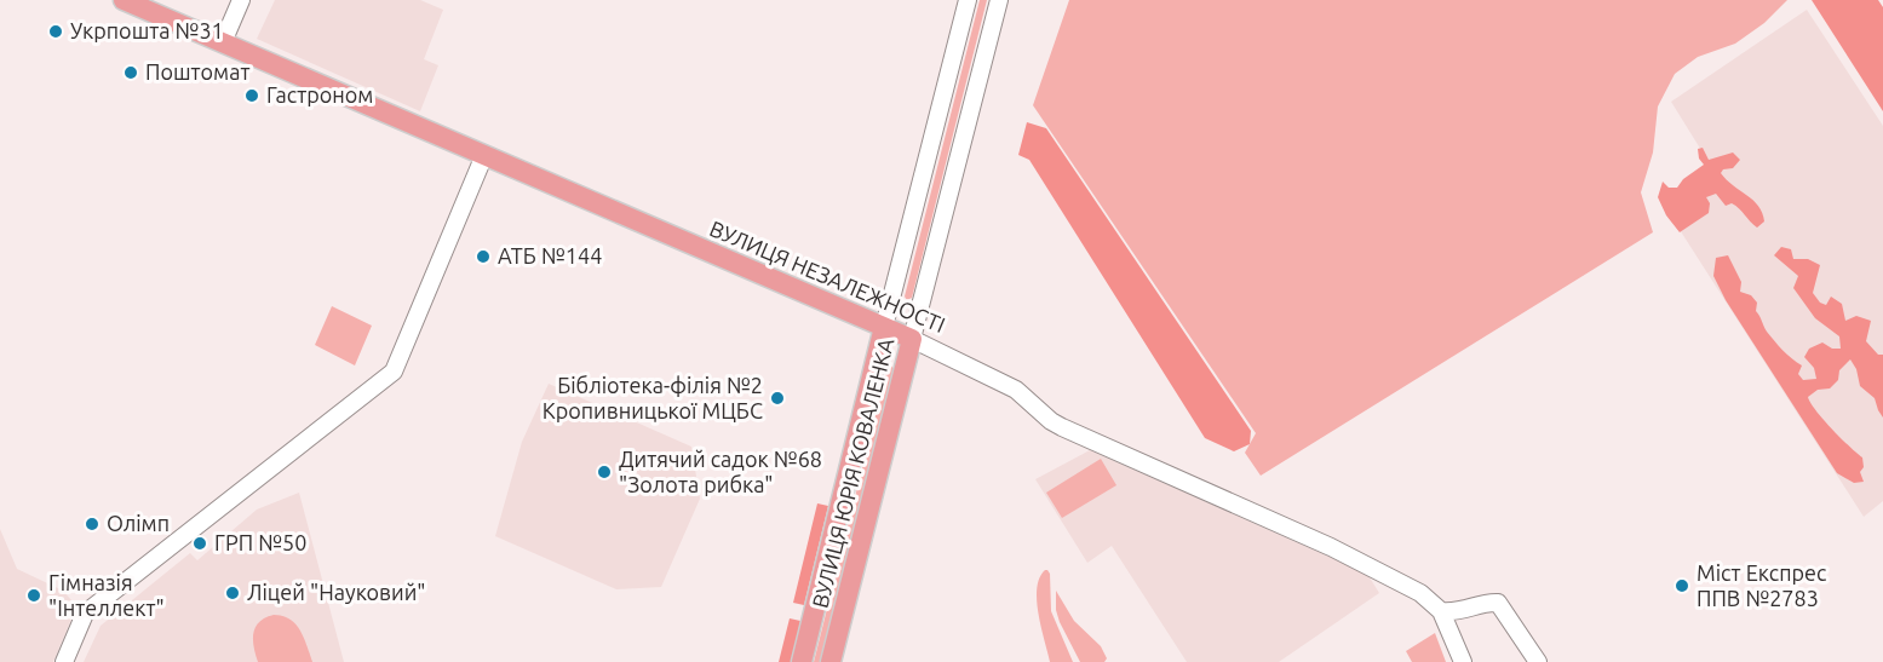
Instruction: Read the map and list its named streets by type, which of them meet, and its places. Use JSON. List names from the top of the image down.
{
  "streets": {
    "main road": ["ВУЛИЦЯ НЕЗАЛЕЖНОСТІ", "ВУЛИЦЯ ЮРІЯ КОВАЛЕНКА"]
  },
  "crossings": [
    ["ВУЛИЦЯ НЕЗАЛЕЖНОСТІ", "ВУЛИЦЯ ЮРІЯ КОВАЛЕНКА"]
  ],
  "places": [
    "Укрпошта №31",
    "Поштомат",
    "Гастроном",
    "АТБ №144",
    "Бібліотека-філія №2 Кропивницької МЦБС",
    "Дитячий садок №68 \"Золота рибка\"",
    "Олімп",
    "ГРП №50",
    "Міст Експрес ППВ №2783",
    "Ліцей \"Науковий\"",
    "Гімназія \"Інтеллект\""
  ]
}
